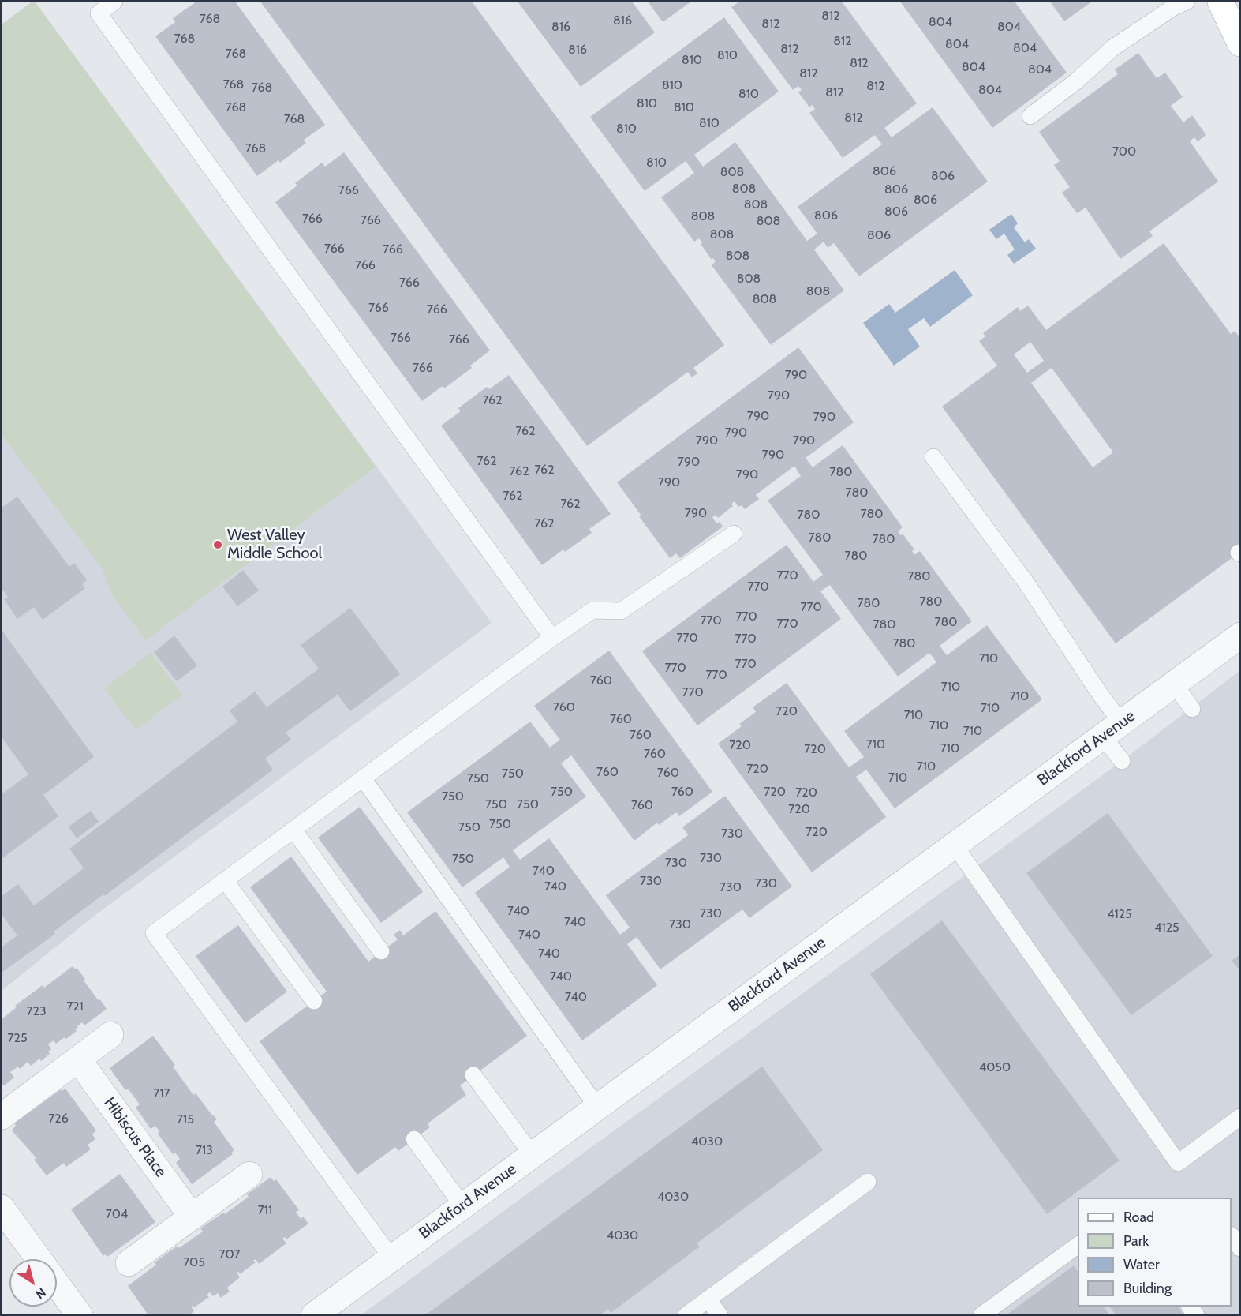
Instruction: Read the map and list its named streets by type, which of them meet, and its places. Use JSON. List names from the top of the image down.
{
  "streets": {
    "street": ["Blackford Avenue", "Hibiscus Place"]
  },
  "places": ["West Valley Middle School"],
  "house_numbers": [
    "812",
    "768",
    "816",
    "804",
    "812",
    "816",
    "804",
    "768",
    "812",
    "804",
    "804",
    "812",
    "816",
    "768",
    "810",
    "810",
    "812",
    "804",
    "804",
    "812",
    "768",
    "810",
    "812",
    "768",
    "804",
    "812",
    "810",
    "810",
    "768",
    "810",
    "812",
    "768",
    "810",
    "810",
    "768",
    "700",
    "810",
    "806",
    "808",
    "806",
    "808",
    "806",
    "766",
    "806",
    "808",
    "806",
    "806",
    "808",
    "766",
    "766",
    "808",
    "808",
    "806",
    "766",
    "766",
    "808",
    "766",
    "808",
    "766",
    "808",
    "808",
    "766",
    "766",
    "766",
    "766",
    "766",
    "790",
    "790",
    "762",
    "790",
    "790",
    "762",
    "790",
    "790",
    "790",
    "790",
    "762",
    "790",
    "762",
    "762",
    "780",
    "790",
    "790",
    "780",
    "762",
    "762",
    "790",
    "780",
    "780",
    "762",
    "780",
    "780",
    "780",
    "770",
    "780",
    "770",
    "780",
    "780",
    "770",
    "770",
    "770",
    "780",
    "770",
    "780",
    "770",
    "770",
    "780",
    "710",
    "770",
    "770",
    "770",
    "760",
    "710",
    "770",
    "710",
    "760",
    "710",
    "720",
    "710",
    "760",
    "710",
    "710",
    "760",
    "710",
    "720",
    "710",
    "720",
    "760",
    "710",
    "720",
    "760",
    "760",
    "750",
    "710",
    "750",
    "750",
    "760",
    "720",
    "720",
    "750",
    "750",
    "750",
    "760",
    "720",
    "750",
    "750",
    "720",
    "730",
    "730",
    "750",
    "730",
    "740",
    "730",
    "730",
    "740",
    "730",
    "740",
    "730",
    "4125",
    "740",
    "730",
    "4125",
    "740",
    "740",
    "740",
    "740",
    "721",
    "723",
    "725",
    "4050",
    "717",
    "726",
    "715",
    "4030",
    "713",
    "4030",
    "711",
    "704",
    "4030",
    "707",
    "705"
  ],
  "legend": [
    "Road",
    "Park",
    "Water",
    "Building"
  ],
  "north": "bottom right"
}
